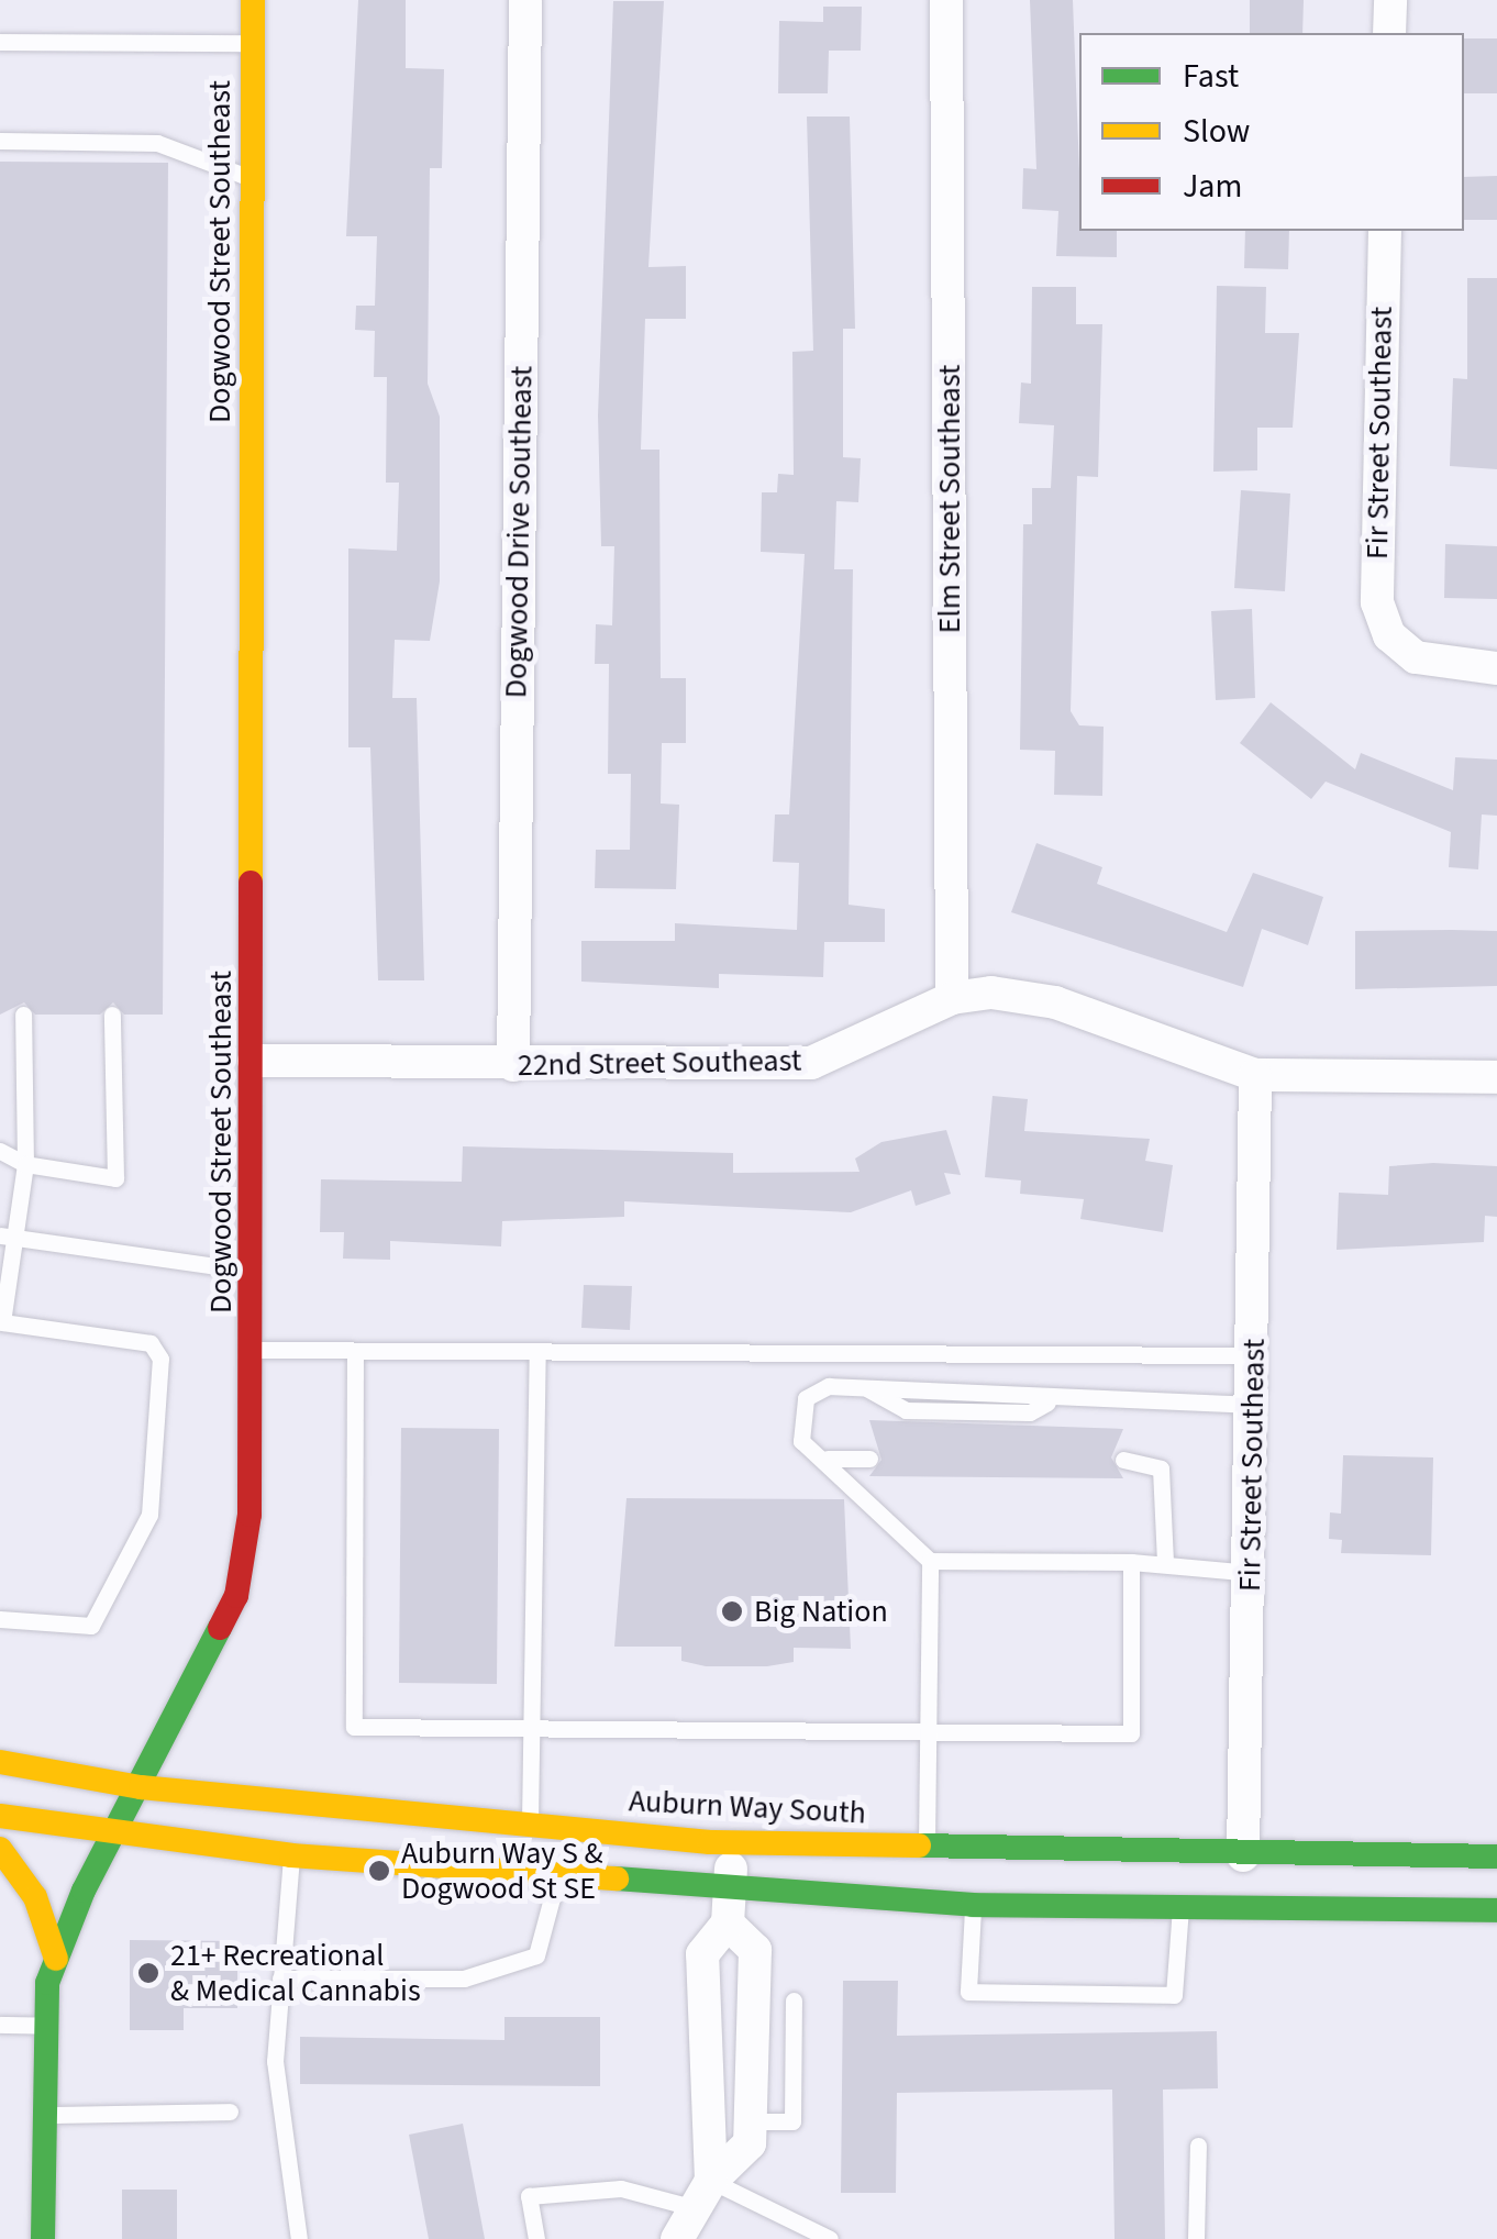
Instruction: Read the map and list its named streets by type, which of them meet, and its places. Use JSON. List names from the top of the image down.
{
  "streets": {
    "main road": ["Dogwood Street Southeast", "Auburn Way South"],
    "street": [
      "Fir Street Southeast",
      "Elm Street Southeast",
      "Dogwood Drive Southeast",
      "22nd Street Southeast"
    ]
  },
  "crossings": [
    ["Dogwood Street Southeast", "22nd Street Southeast"],
    ["Dogwood Street Southeast", "Auburn Way South"],
    ["Fir Street Southeast", "22nd Street Southeast"],
    ["Fir Street Southeast", "Auburn Way South"],
    ["Elm Street Southeast", "22nd Street Southeast"],
    ["Dogwood Drive Southeast", "22nd Street Southeast"]
  ],
  "places": ["Big Nation", "Auburn Way S & Dogwood St SE", "21+ Recreational & Medical Cannabis"],
  "legend": ["Fast", "Slow", "Jam"]
}
